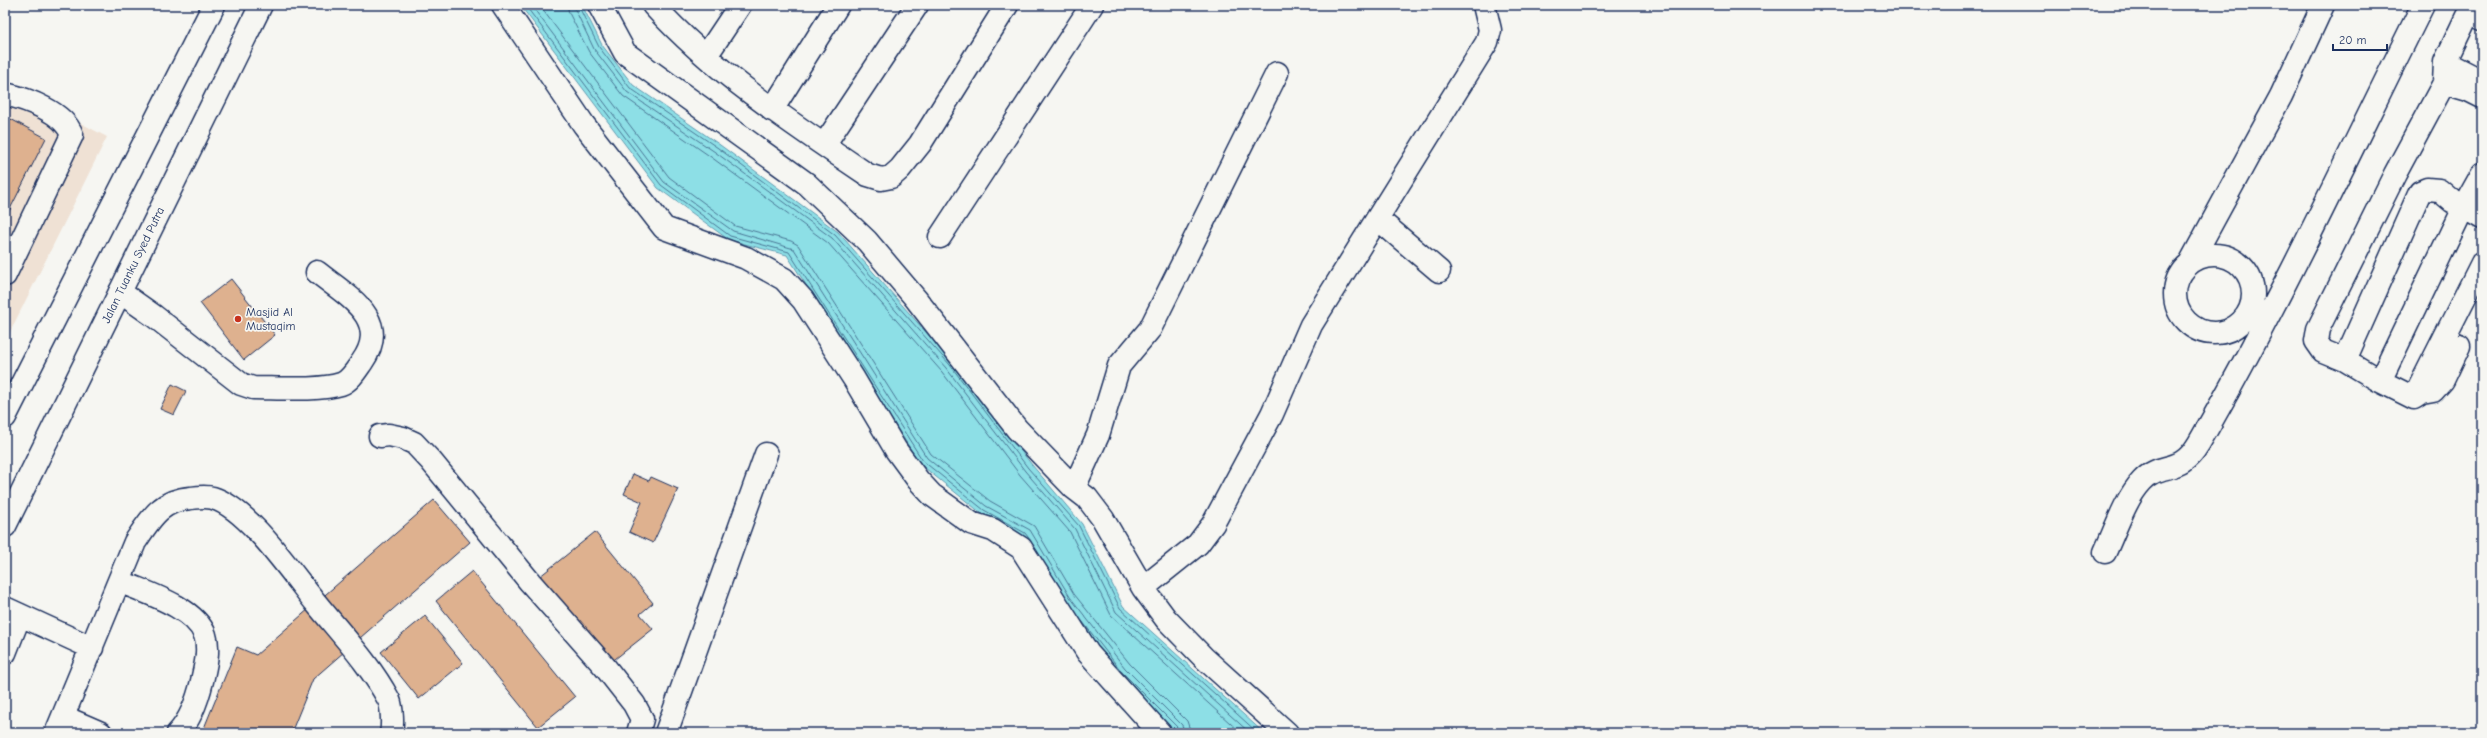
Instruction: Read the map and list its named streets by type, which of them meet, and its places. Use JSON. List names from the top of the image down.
{
  "streets": {
    "street": ["Jalan Tuanku Syed Putra"]
  },
  "places": ["Masjid Al Mustaqim"],
  "scale_bar": "20 m"
}
